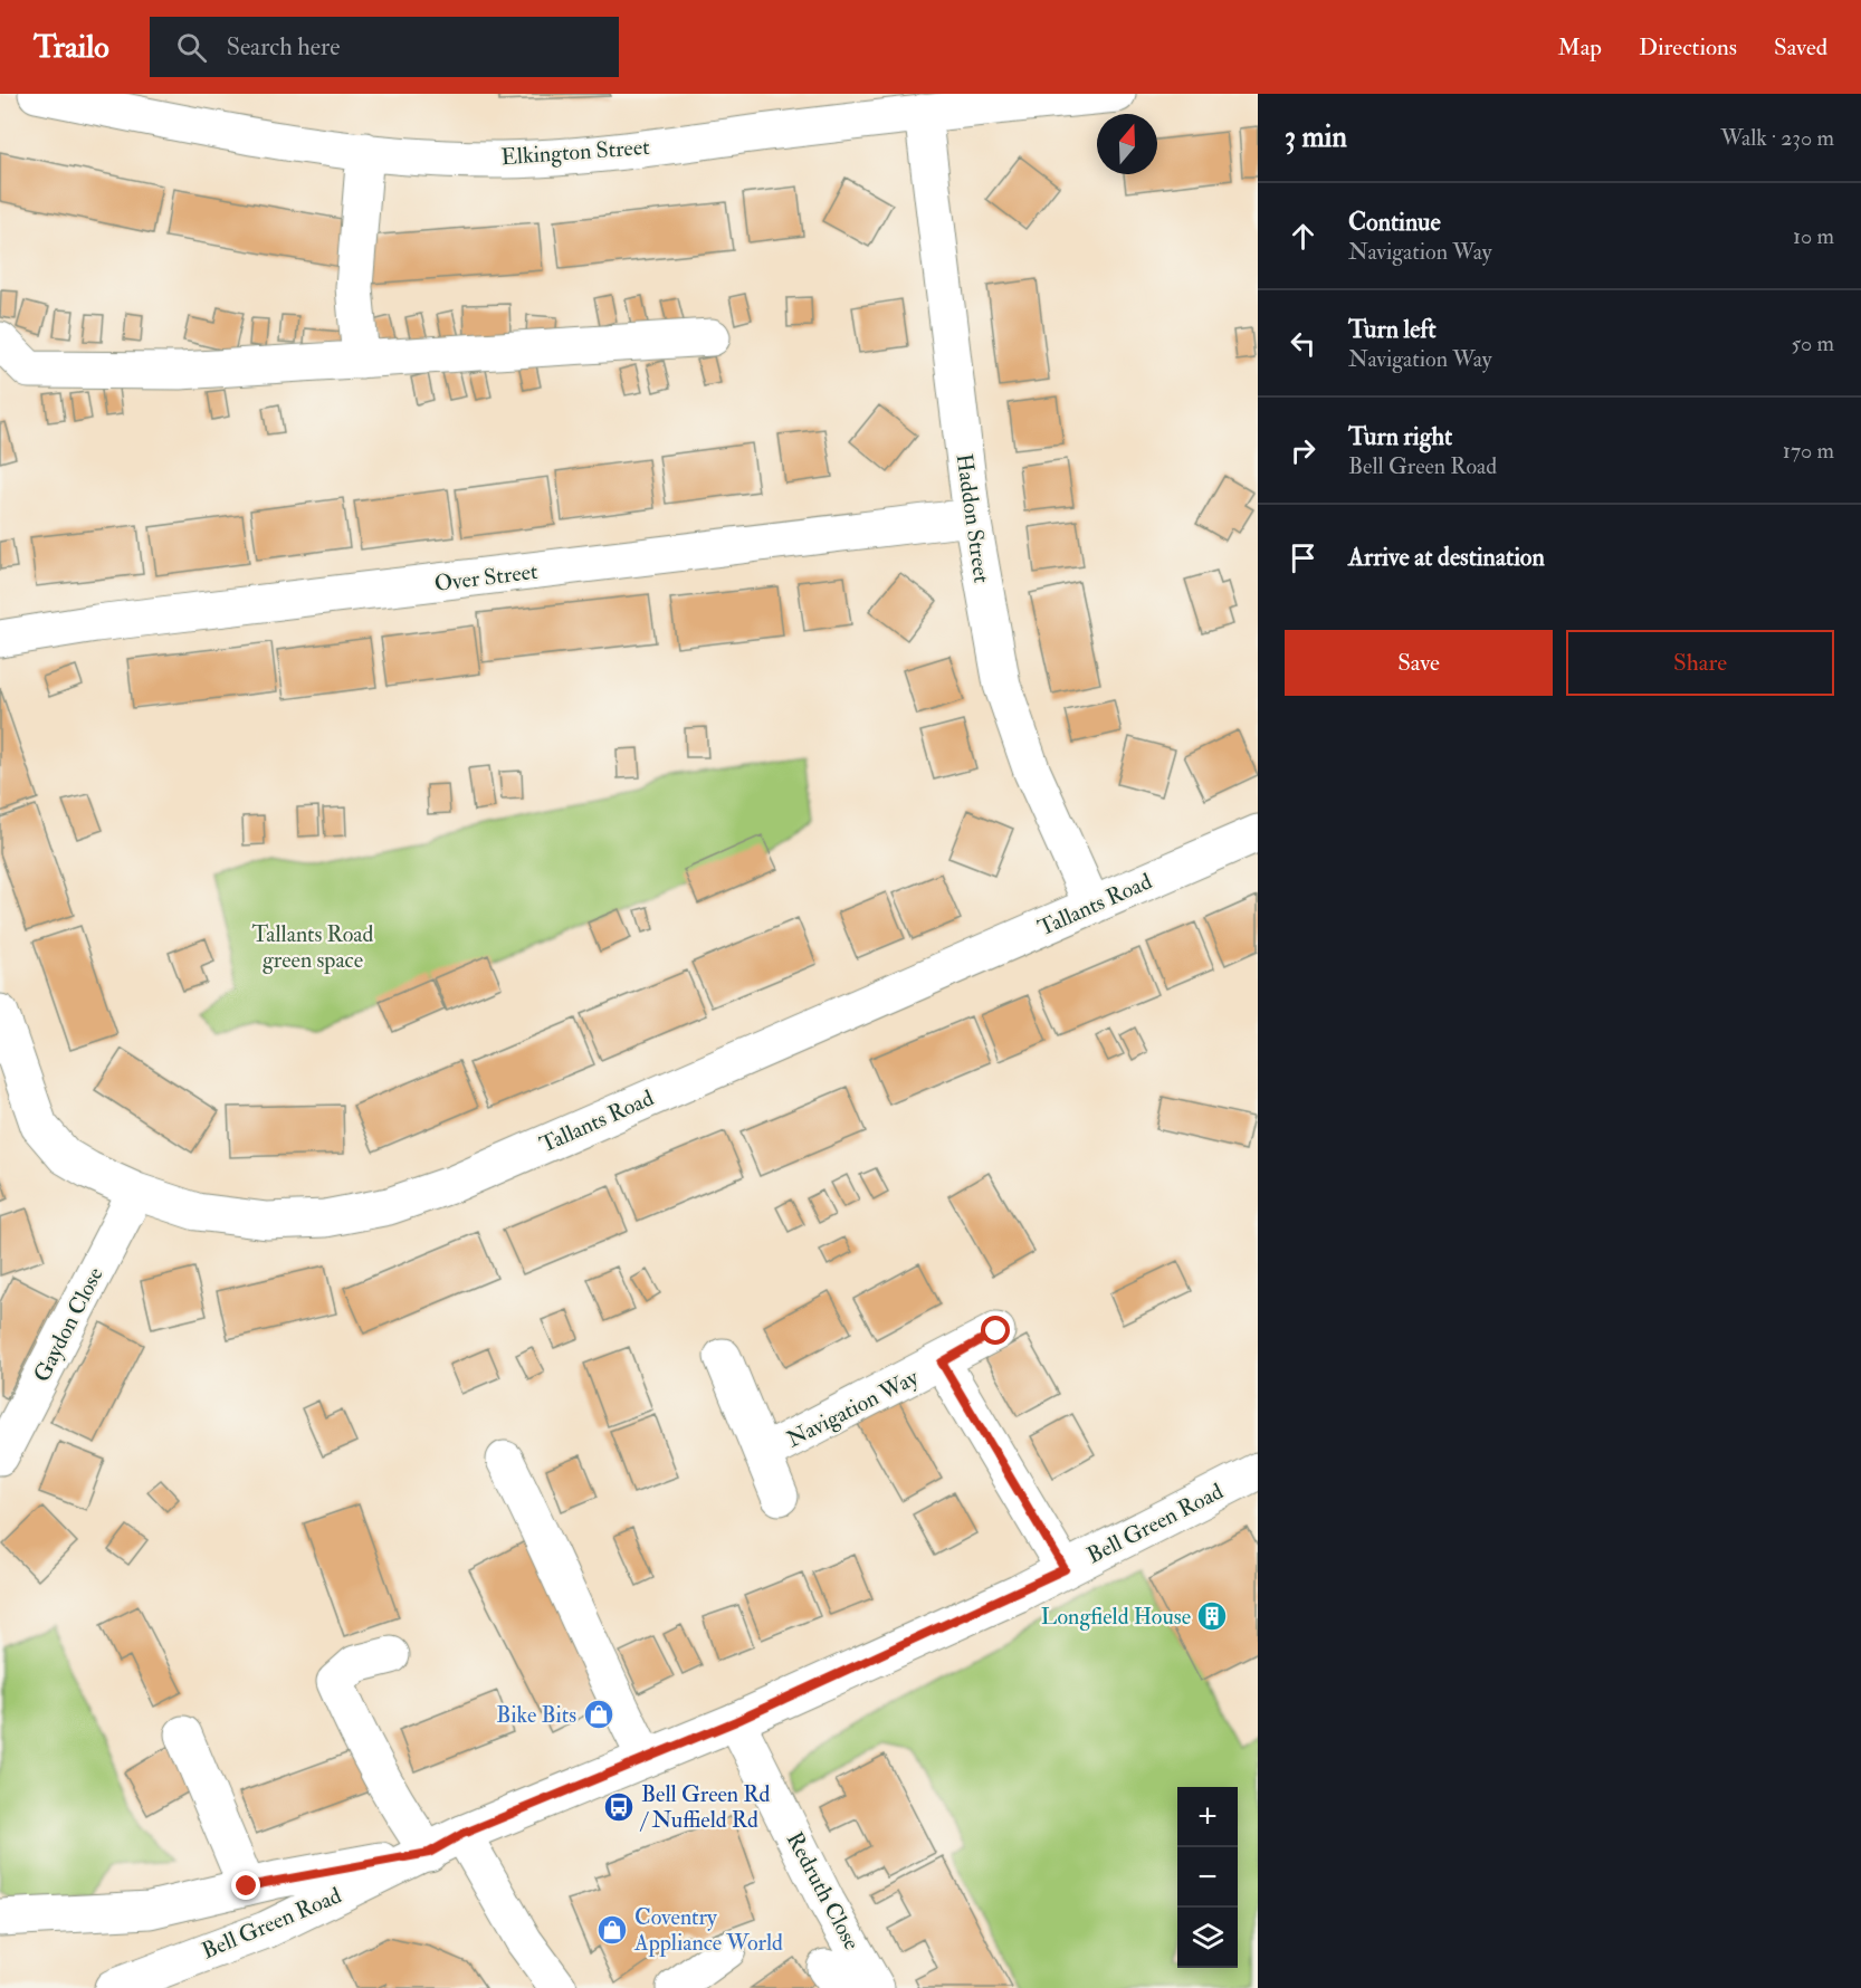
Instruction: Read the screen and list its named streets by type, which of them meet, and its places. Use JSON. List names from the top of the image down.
{
  "streets": {
    "street": [
      "Elkington Street",
      "Haddon Street",
      "Over Street",
      "Tallants Road",
      "Gaydon Close",
      "Navigation Way",
      "Bell Green Road",
      "Redruth Close"
    ]
  },
  "crossings": [
    ["Elkington Street", "Haddon Street"],
    ["Haddon Street", "Over Street"],
    ["Haddon Street", "Tallants Road"],
    ["Tallants Road", "Gaydon Close"],
    ["Navigation Way", "Bell Green Road"],
    ["Bell Green Road", "Redruth Close"]
  ],
  "parks": ["Tallants Road green space"],
  "places": {
    "building": ["Longfield House"],
    "shop": ["Bike Bits", "Coventry Appliance World"],
    "bus stop": ["Bell Green Rd / Nuffield Rd"]
  },
  "north": "top",
  "page": {
    "header": "Trailo",
    "search": "Search here",
    "nav": ["Map", "Directions", "Saved"],
    "heading": ["3 min", "Walk · 230 m"],
    "list": [
      ["Continue", "Navigation Way", "10 m"],
      ["Turn left", "Navigation Way", "50 m"],
      ["Turn right", "Bell Green Road", "170 m"],
      "Arrive at destination"
    ],
    "buttons": ["Save", "Share"],
    "map_buttons": ["+", "−"]
  }
}
